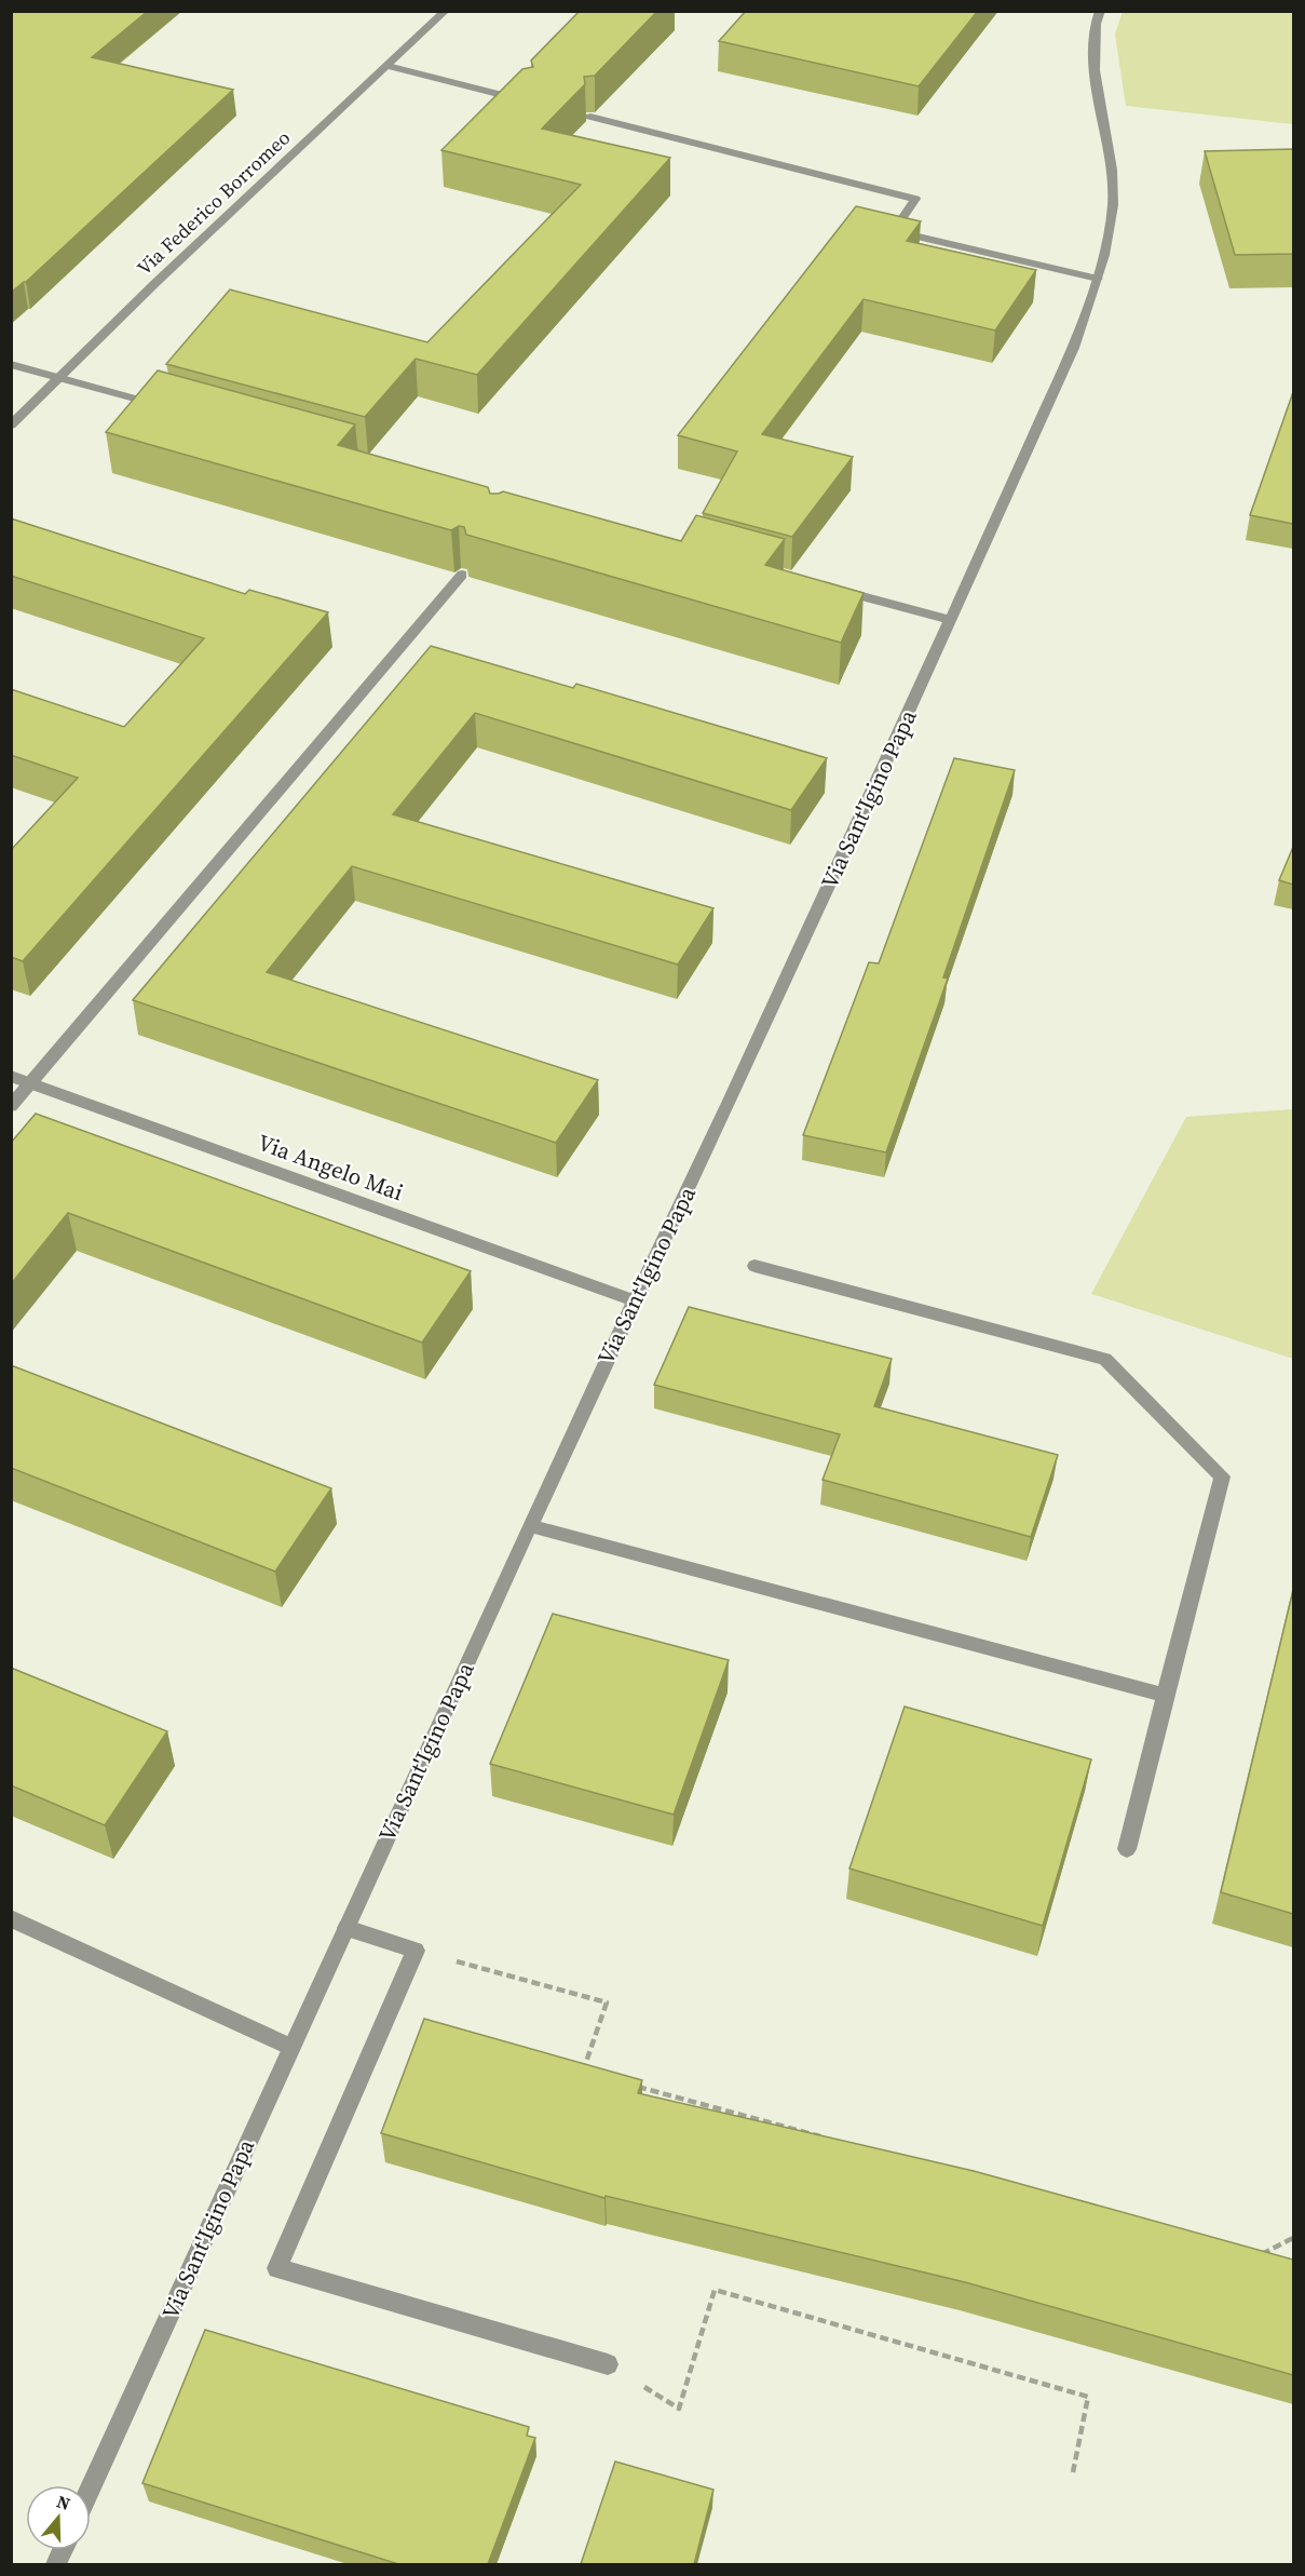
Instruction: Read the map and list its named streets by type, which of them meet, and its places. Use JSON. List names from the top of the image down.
{
  "streets": {
    "street": ["Via Federico Borromeo", "Via Sant'Igino Papa", "Via Angelo Mai"]
  },
  "crossings": [
    ["Via Sant'Igino Papa", "Via Angelo Mai"]
  ],
  "north": "top"
}
